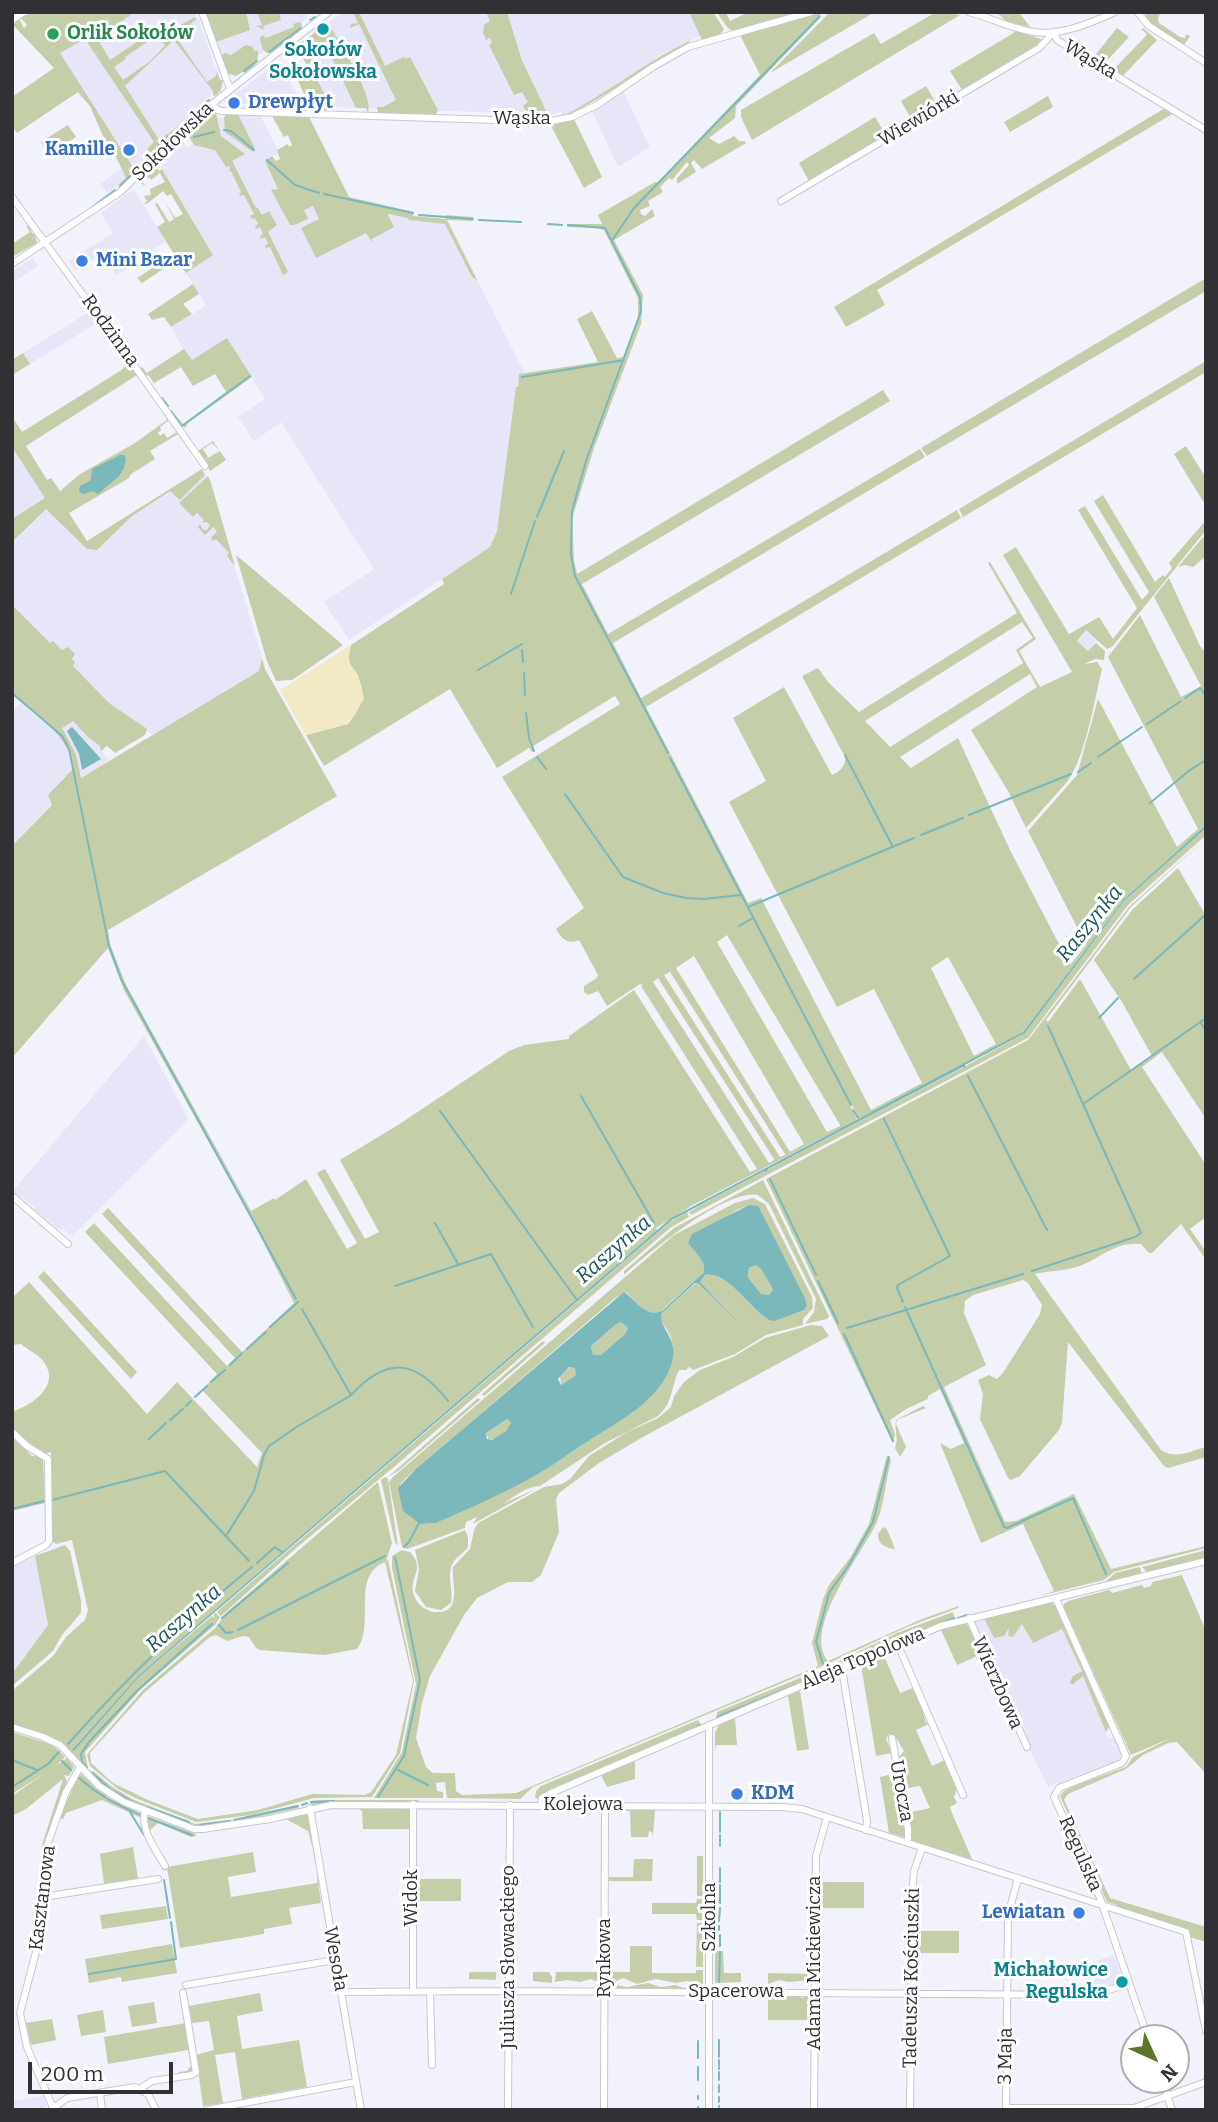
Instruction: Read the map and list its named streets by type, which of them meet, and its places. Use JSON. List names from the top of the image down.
{
  "streets": {
    "street": [
      "Wąska",
      "Wiewiórki",
      "Sokołowska",
      "Rodzinna",
      "Aleja Topolowa",
      "Wierzbowa",
      "Urocza",
      "Kolejowa",
      "Regulska",
      "Kasztanowa",
      "Widok",
      "Szkolna",
      "Juliusza Słowackiego",
      "Rynkowa",
      "Wesoła",
      "Adama Mickiewicza",
      "Tadeusza Kościuszki",
      "Spacerowa",
      "3 Maja"
    ]
  },
  "crossings": [
    ["Wąska", "Wiewiórki"],
    ["Wąska", "Sokołowska"],
    ["Sokołowska", "Rodzinna"],
    ["Aleja Topolowa", "Wierzbowa"],
    ["Aleja Topolowa", "Kolejowa"],
    ["Aleja Topolowa", "Regulska"],
    ["Aleja Topolowa", "Szkolna"],
    ["Urocza", "Kolejowa"],
    ["Kolejowa", "Regulska"],
    ["Kolejowa", "Kasztanowa"],
    ["Kolejowa", "Widok"],
    ["Kolejowa", "Szkolna"],
    ["Kolejowa", "Juliusza Słowackiego"],
    ["Kolejowa", "Rynkowa"],
    ["Kolejowa", "Wesoła"],
    ["Kolejowa", "Adama Mickiewicza"],
    ["Kolejowa", "Tadeusza Kościuszki"],
    ["Kolejowa", "3 Maja"],
    ["Regulska", "Spacerowa"],
    ["Widok", "Spacerowa"],
    ["Szkolna", "Spacerowa"],
    ["Juliusza Słowackiego", "Spacerowa"],
    ["Rynkowa", "Spacerowa"],
    ["Wesoła", "Spacerowa"],
    ["Adama Mickiewicza", "Spacerowa"],
    ["Tadeusza Kościuszki", "Spacerowa"],
    ["Spacerowa", "3 Maja"]
  ],
  "water": ["Raszynka"],
  "places": [
    "Sokołów Sokołowska",
    "Orlik Sokołów",
    "Drewpłyt",
    "Kamille",
    "Mini Bazar",
    "KDM",
    "Lewiatan",
    "Michałowice Regulska"
  ],
  "scale_bar": "200 m",
  "north": "bottom right"
}
